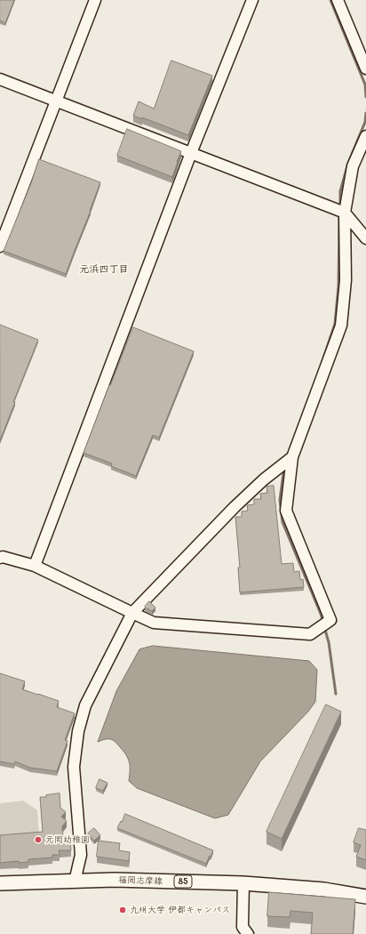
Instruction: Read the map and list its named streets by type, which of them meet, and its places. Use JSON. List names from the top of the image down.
{
  "streets": {
    "main road": ["福岡志摩線", "85"]
  },
  "districts": ["元浜四丁目"],
  "places": ["元岡幼稚園", "九州大学 伊都キャンパス"]
}
